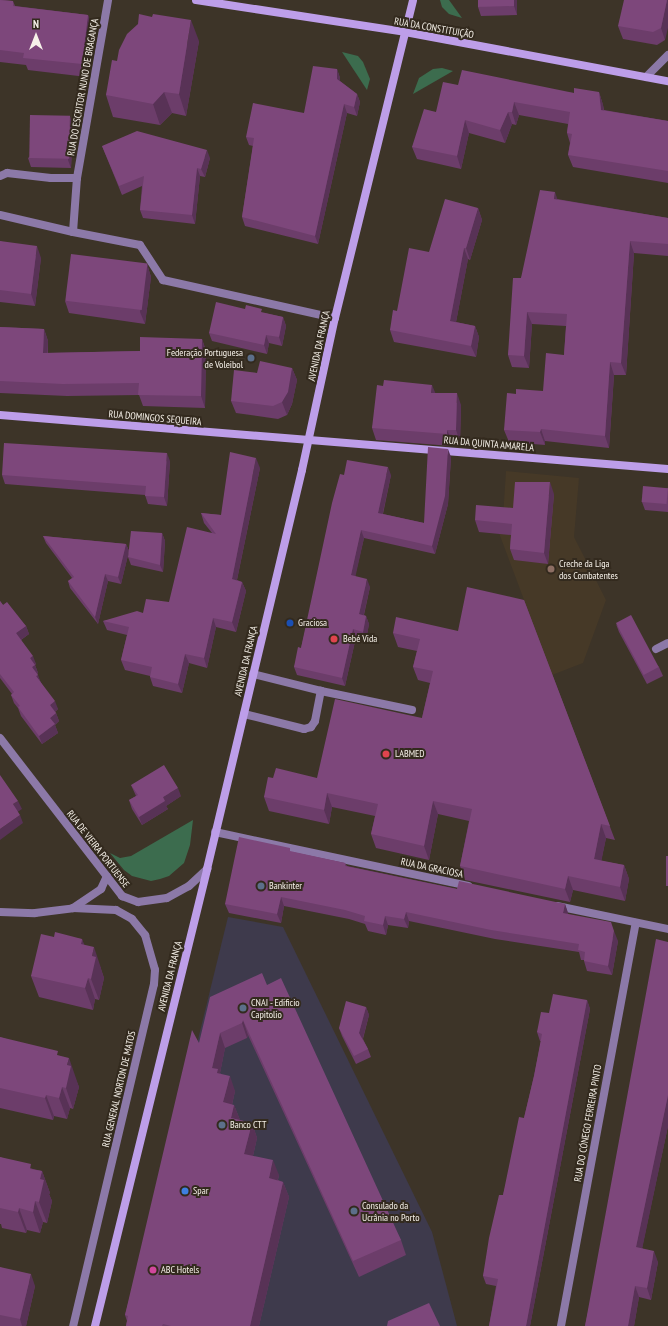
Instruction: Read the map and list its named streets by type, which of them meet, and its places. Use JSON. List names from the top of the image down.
{
  "streets": {
    "main road": [
      "RUA DA CONSTITUIÇÃO",
      "AVENIDA DA FRANÇA",
      "RUA DOMINGOS SEQUEIRA",
      "RUA DA QUINTA AMARELA"
    ],
    "street": [
      "RUA DO ESCRITOR NUNO DE BRAGANÇA",
      "RUA DE VIEIRA PORTUENSE",
      "RUA DA GRACIOSA",
      "RUA GENERAL NORTON DE MATOS",
      "RUA DO CÓNEGO FERREIRA PINTO"
    ]
  },
  "crossings": [
    ["RUA DA CONSTITUIÇÃO", "AVENIDA DA FRANÇA"],
    ["AVENIDA DA FRANÇA", "RUA DOMINGOS SEQUEIRA"],
    ["AVENIDA DA FRANÇA", "RUA DA QUINTA AMARELA"],
    ["AVENIDA DA FRANÇA", "RUA DE VIEIRA PORTUENSE"],
    ["AVENIDA DA FRANÇA", "RUA DA GRACIOSA"],
    ["RUA DOMINGOS SEQUEIRA", "RUA DA QUINTA AMARELA"],
    ["RUA DE VIEIRA PORTUENSE", "RUA GENERAL NORTON DE MATOS"]
  ],
  "places": [
    "Federação Portuguesa de Voleibol",
    "Creche da Liga dos Combatentes",
    "Graciosa",
    "Bebé Vida",
    "LABMED",
    "Bankinter",
    "CNAI - Edificio Capitolio",
    "Banco CTT",
    "Spar",
    "Consulado da Ucrânia no Porto",
    "ABC Hotels"
  ],
  "north": "top"
}
